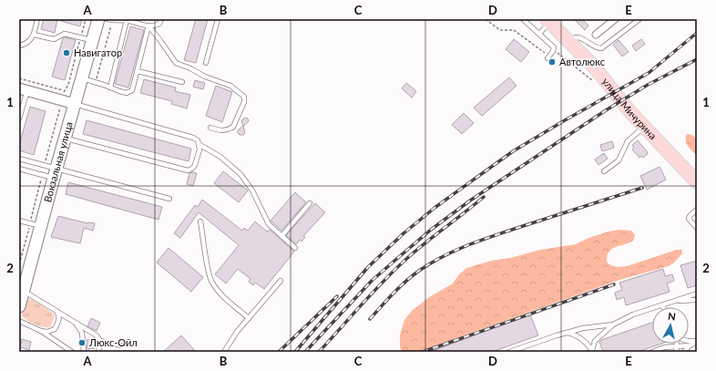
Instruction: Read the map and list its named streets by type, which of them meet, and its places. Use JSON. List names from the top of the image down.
{
  "streets": {
    "main road": ["улица Мичурина", "Вокзальная улица"]
  },
  "places": ["Навигатор", "Автолюкс", "Люкс-Ойл"],
  "north": "top",
  "grid": {
    "columns": [
      "A",
      "B",
      "C",
      "D",
      "E"
    ],
    "rows": ["1", "2"]
  }
}
